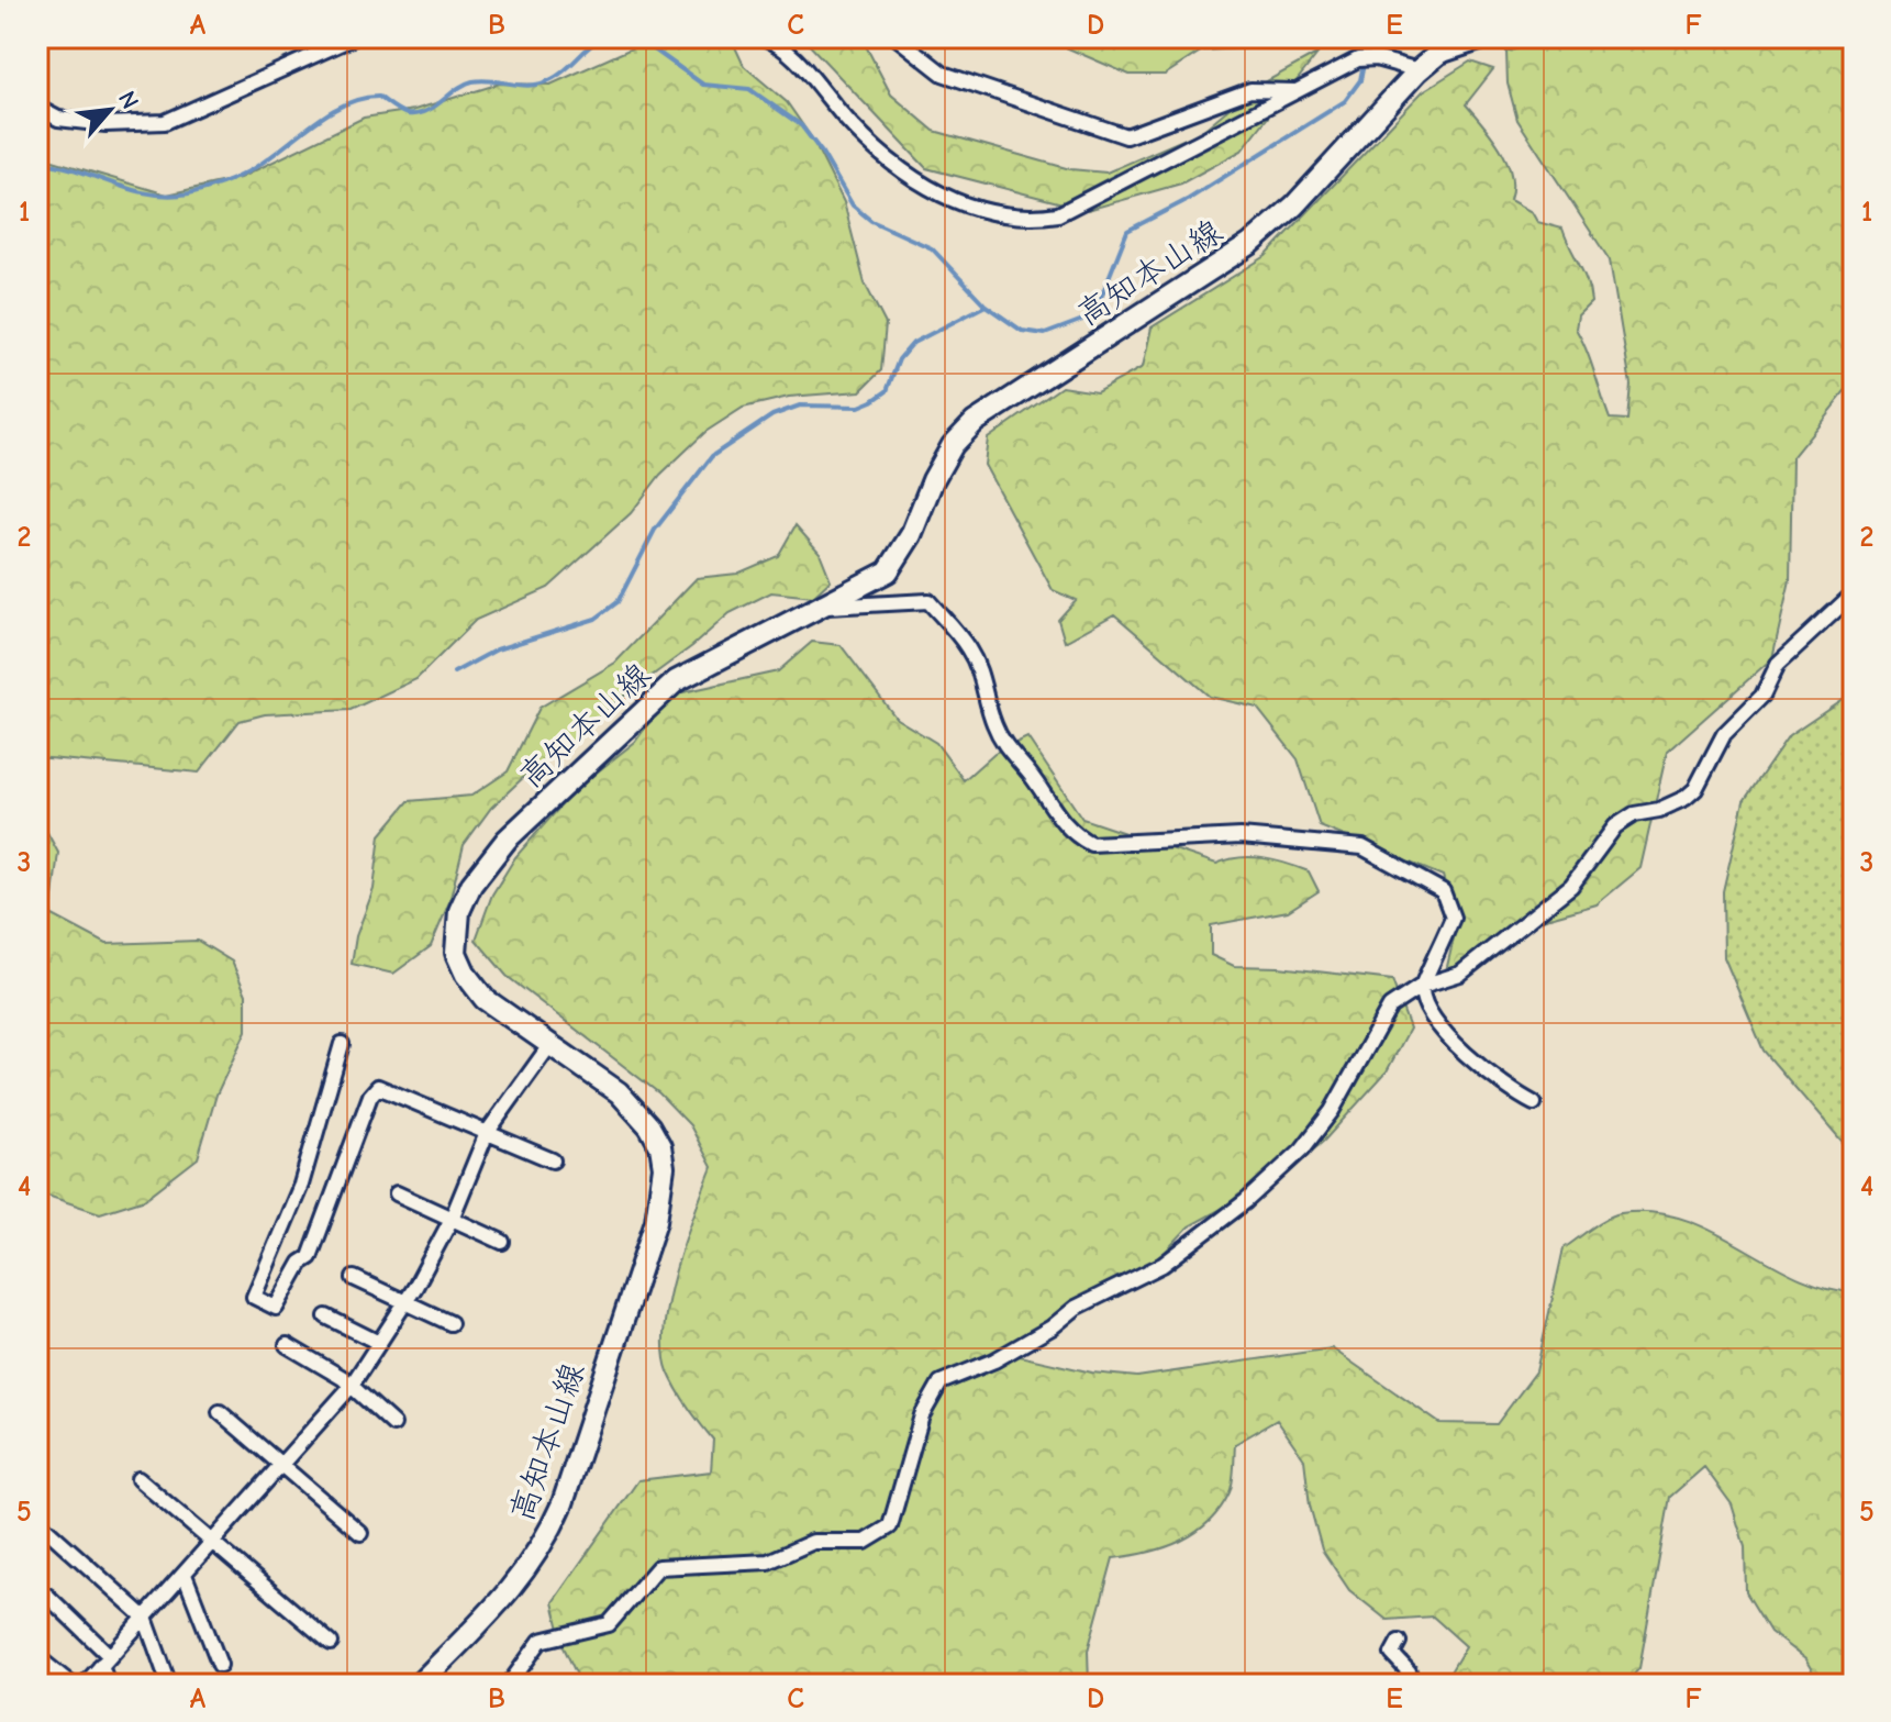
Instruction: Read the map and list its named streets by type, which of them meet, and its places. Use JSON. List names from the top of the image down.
{
  "streets": {
    "main road": ["高知本山線"]
  },
  "north": "top right",
  "grid": {
    "columns": [
      "A",
      "B",
      "C",
      "D",
      "E",
      "F"
    ],
    "rows": [
      "1",
      "2",
      "3",
      "4",
      "5"
    ]
  }
}
